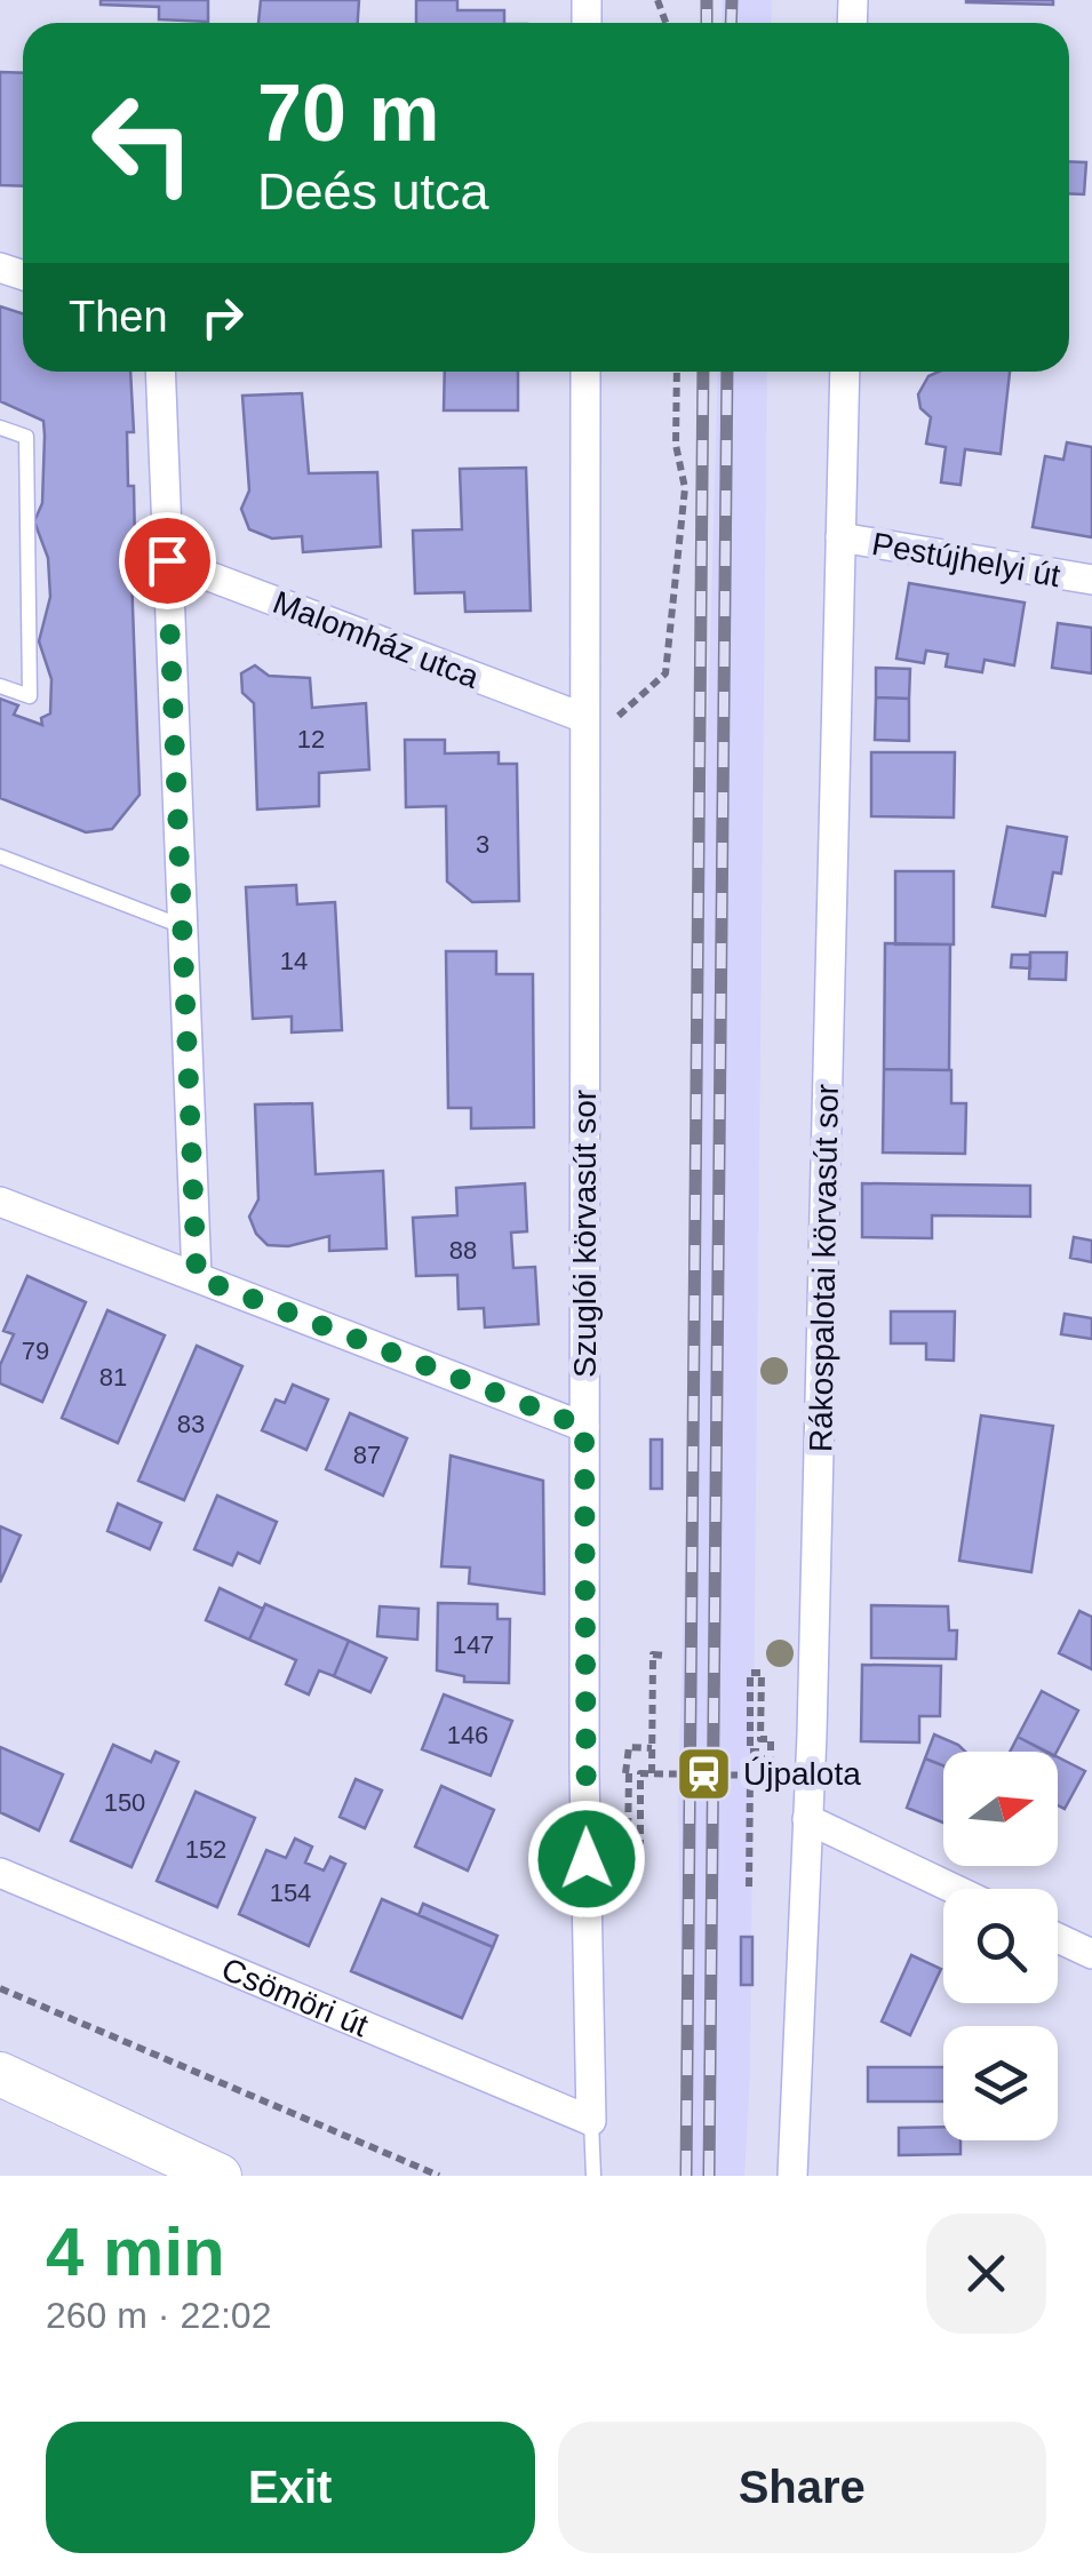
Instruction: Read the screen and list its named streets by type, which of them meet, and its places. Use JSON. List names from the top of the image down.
{
  "streets": {
    "street": [
      "Pestújhelyi út",
      "Malomház utca",
      "Szuglói körvasút sor",
      "Rákospalotai körvasút sor",
      "Csömöri út"
    ]
  },
  "crossings": [
    ["Pestújhelyi út", "Rákospalotai körvasút sor"],
    ["Malomház utca", "Szuglói körvasút sor"],
    ["Szuglói körvasút sor", "Csömöri út"]
  ],
  "places": {
    "station": ["Újpalota"]
  },
  "house_numbers": [
    "12",
    "3",
    "14",
    "88",
    "79",
    "81",
    "83",
    "87",
    "147",
    "146",
    "150",
    "152",
    "154"
  ],
  "north": "right",
  "page": {
    "turn": ["70 m", "Deés utca"],
    "then": "Then",
    "heading": ["4 min", "260 m · 22:02"],
    "buttons": ["Exit", "Share"]
  }
}
